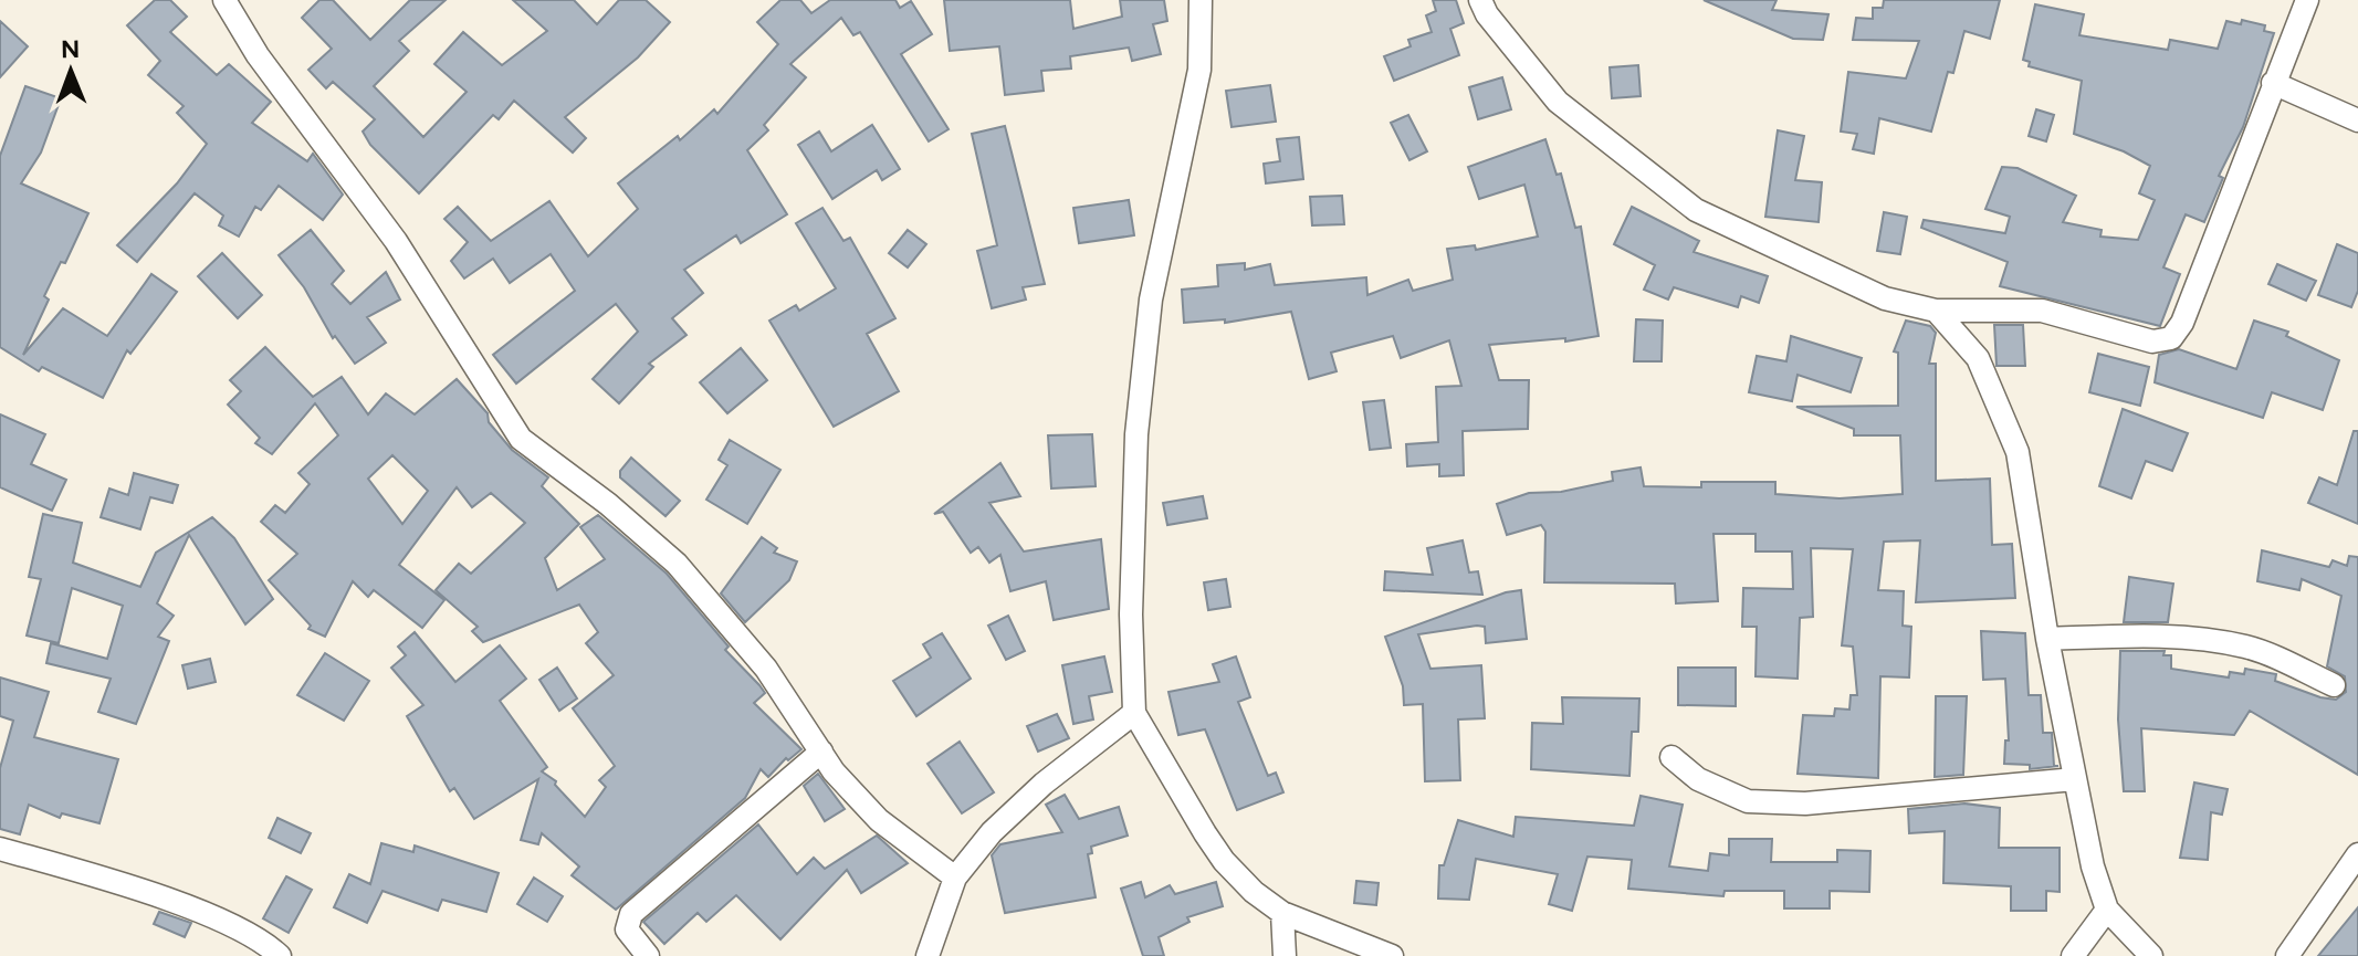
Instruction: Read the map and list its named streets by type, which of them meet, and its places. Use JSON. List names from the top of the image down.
{
  "north": "top"
}
